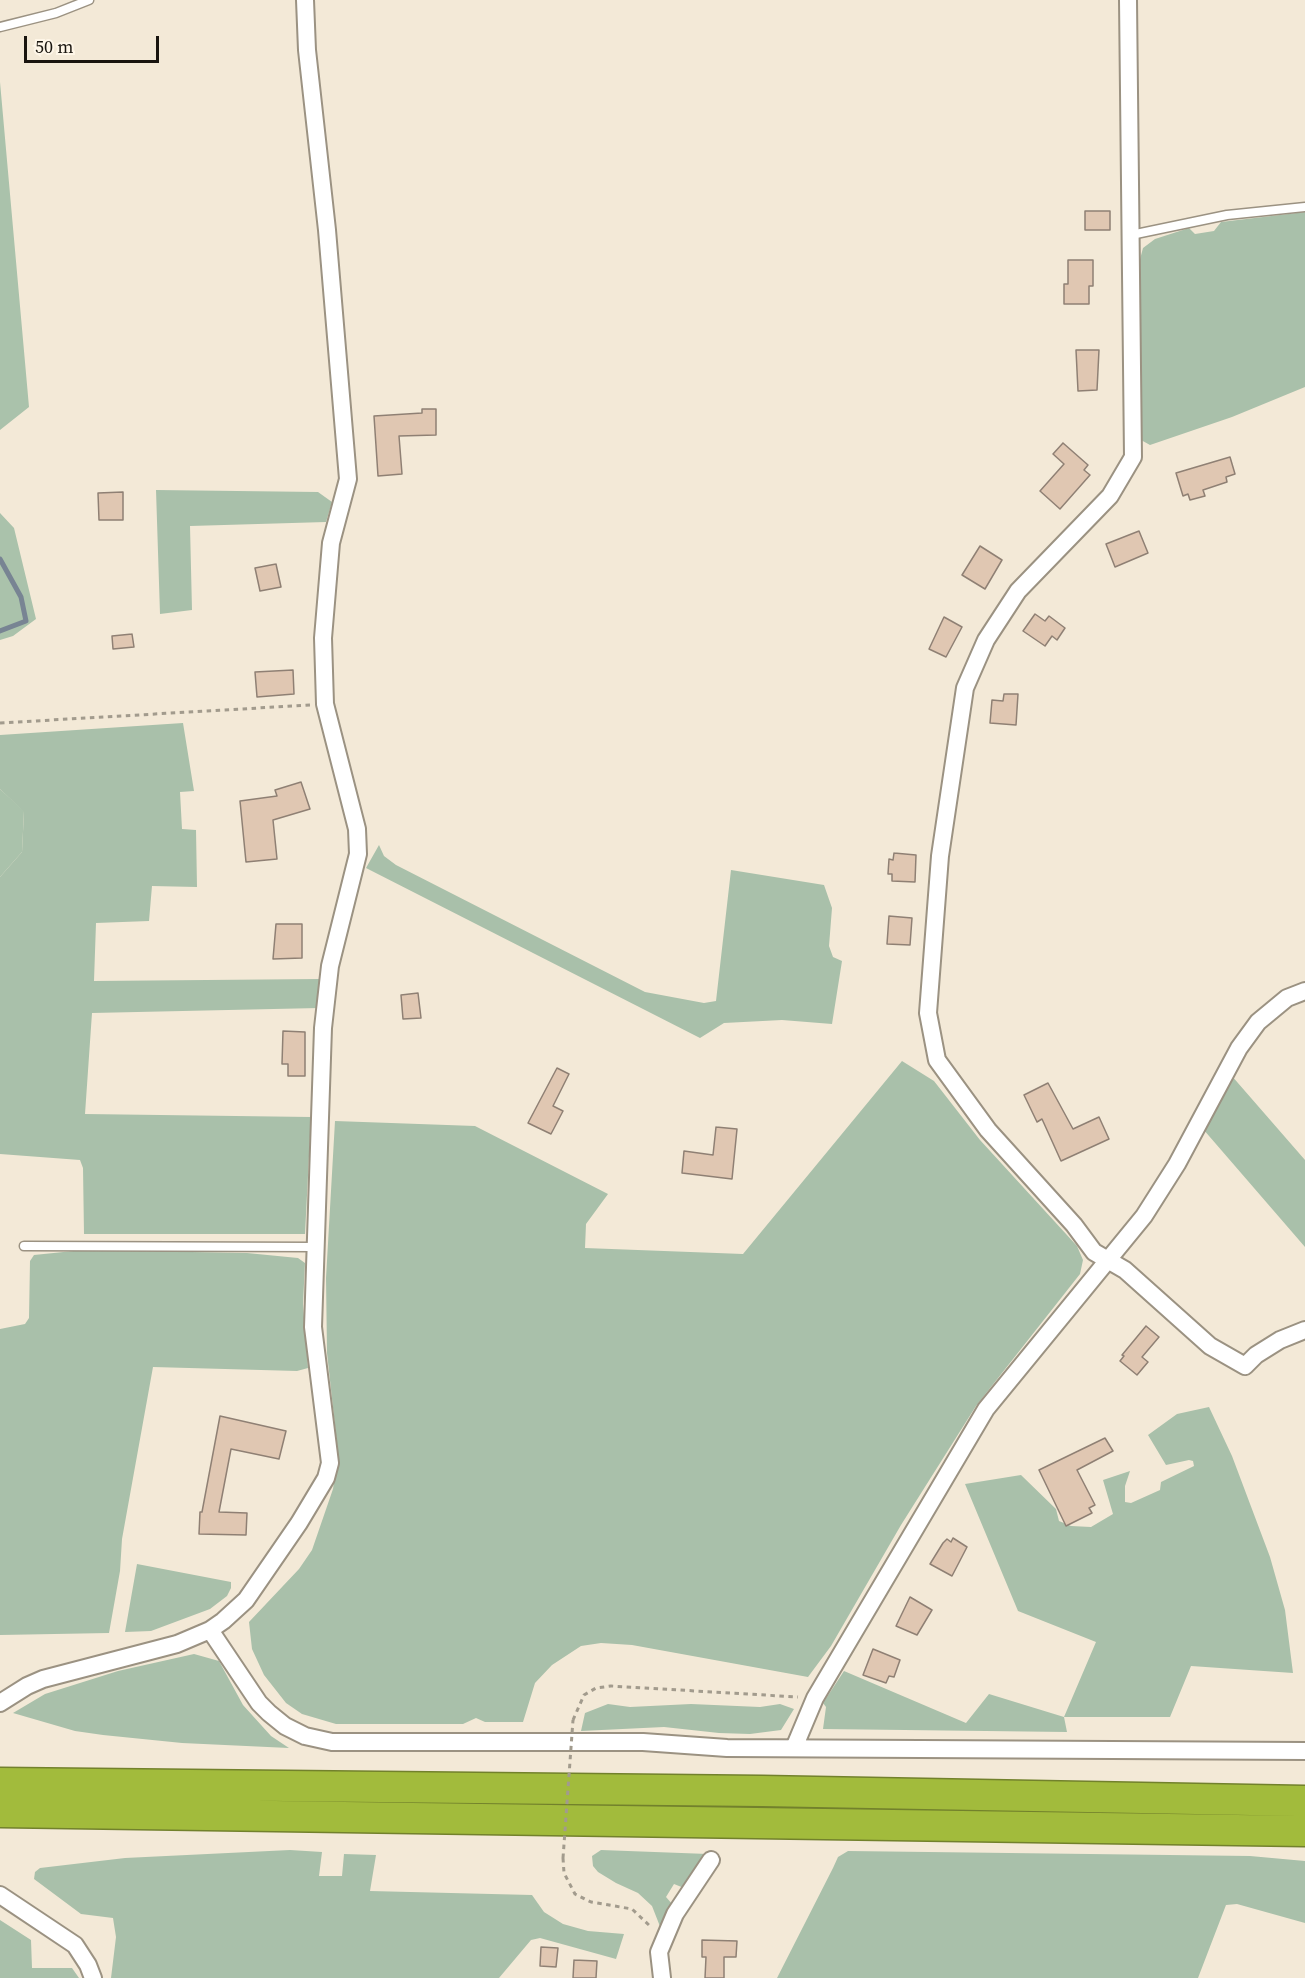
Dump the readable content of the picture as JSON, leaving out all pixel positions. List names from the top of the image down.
{
  "scale_bar": "50 m"
}
